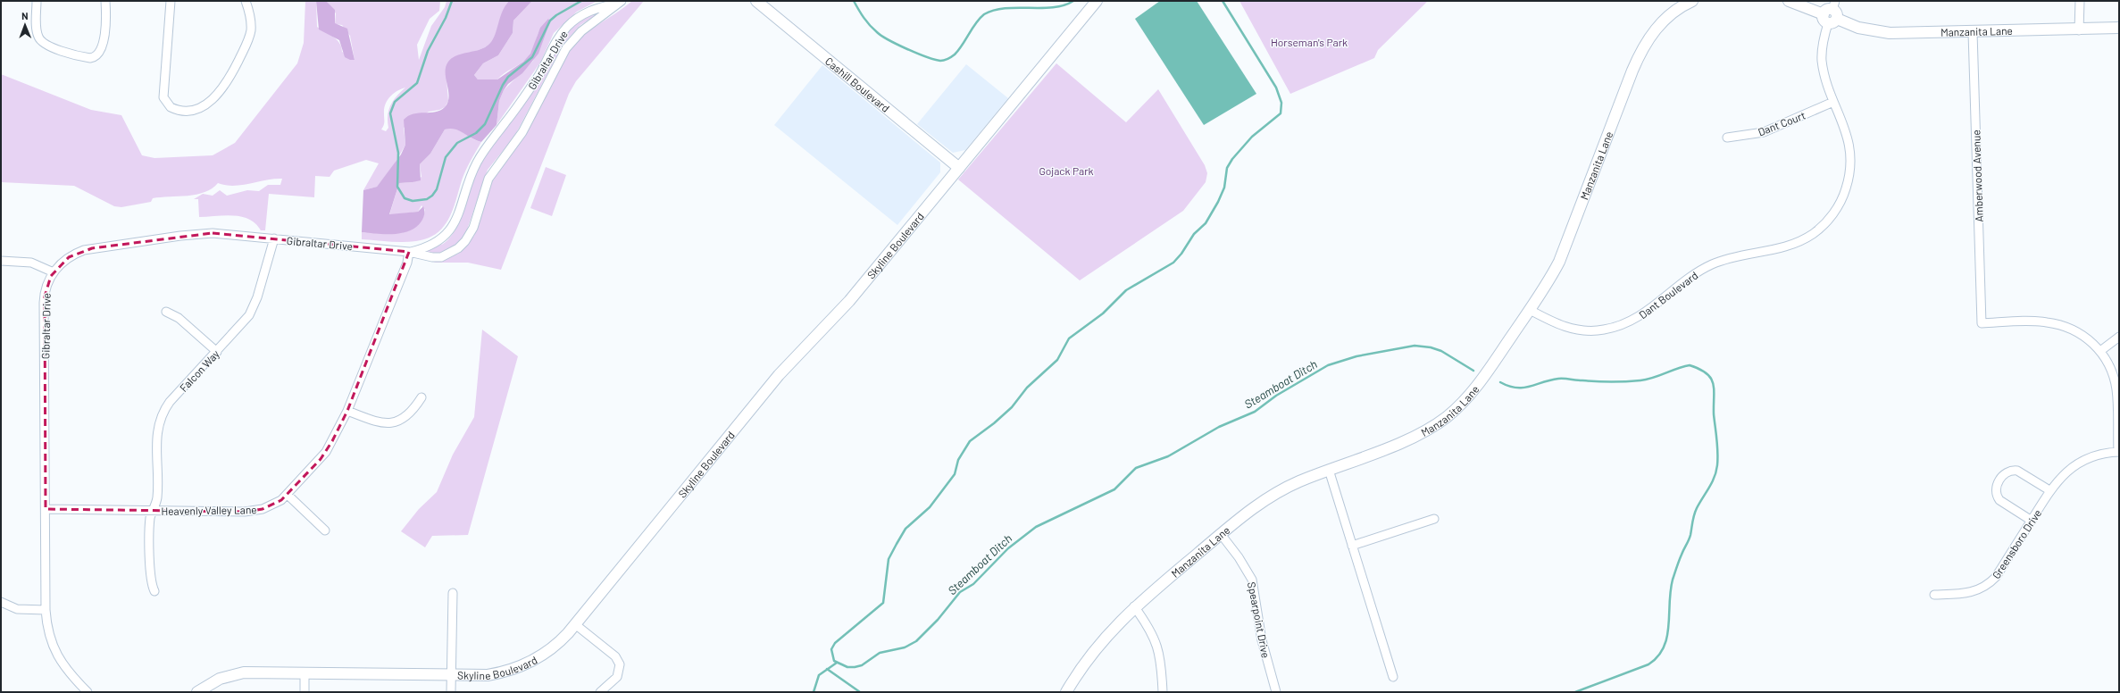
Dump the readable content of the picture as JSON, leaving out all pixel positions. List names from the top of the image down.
{
  "streets": {
    "street": [
      "Manzanita Lane",
      "Gibraltar Drive",
      "Cashill Boulevard",
      "Dant Court",
      "Amberwood Avenue",
      "Skyline Boulevard",
      "Dant Boulevard",
      "Falcon Way",
      "Heavenly Valley Lane",
      "Greensboro Drive",
      "Spearpoint Drive"
    ]
  },
  "crossings": [
    ["Manzanita Lane", "Amberwood Avenue"],
    ["Manzanita Lane", "Dant Boulevard"],
    ["Manzanita Lane", "Spearpoint Drive"],
    ["Gibraltar Drive", "Falcon Way"],
    ["Gibraltar Drive", "Heavenly Valley Lane"],
    ["Cashill Boulevard", "Skyline Boulevard"],
    ["Dant Court", "Dant Boulevard"],
    ["Falcon Way", "Heavenly Valley Lane"]
  ],
  "water": ["Steamboat Ditch"],
  "parks": ["Horseman's Park", "Gojack Park"],
  "north": "top"
}
